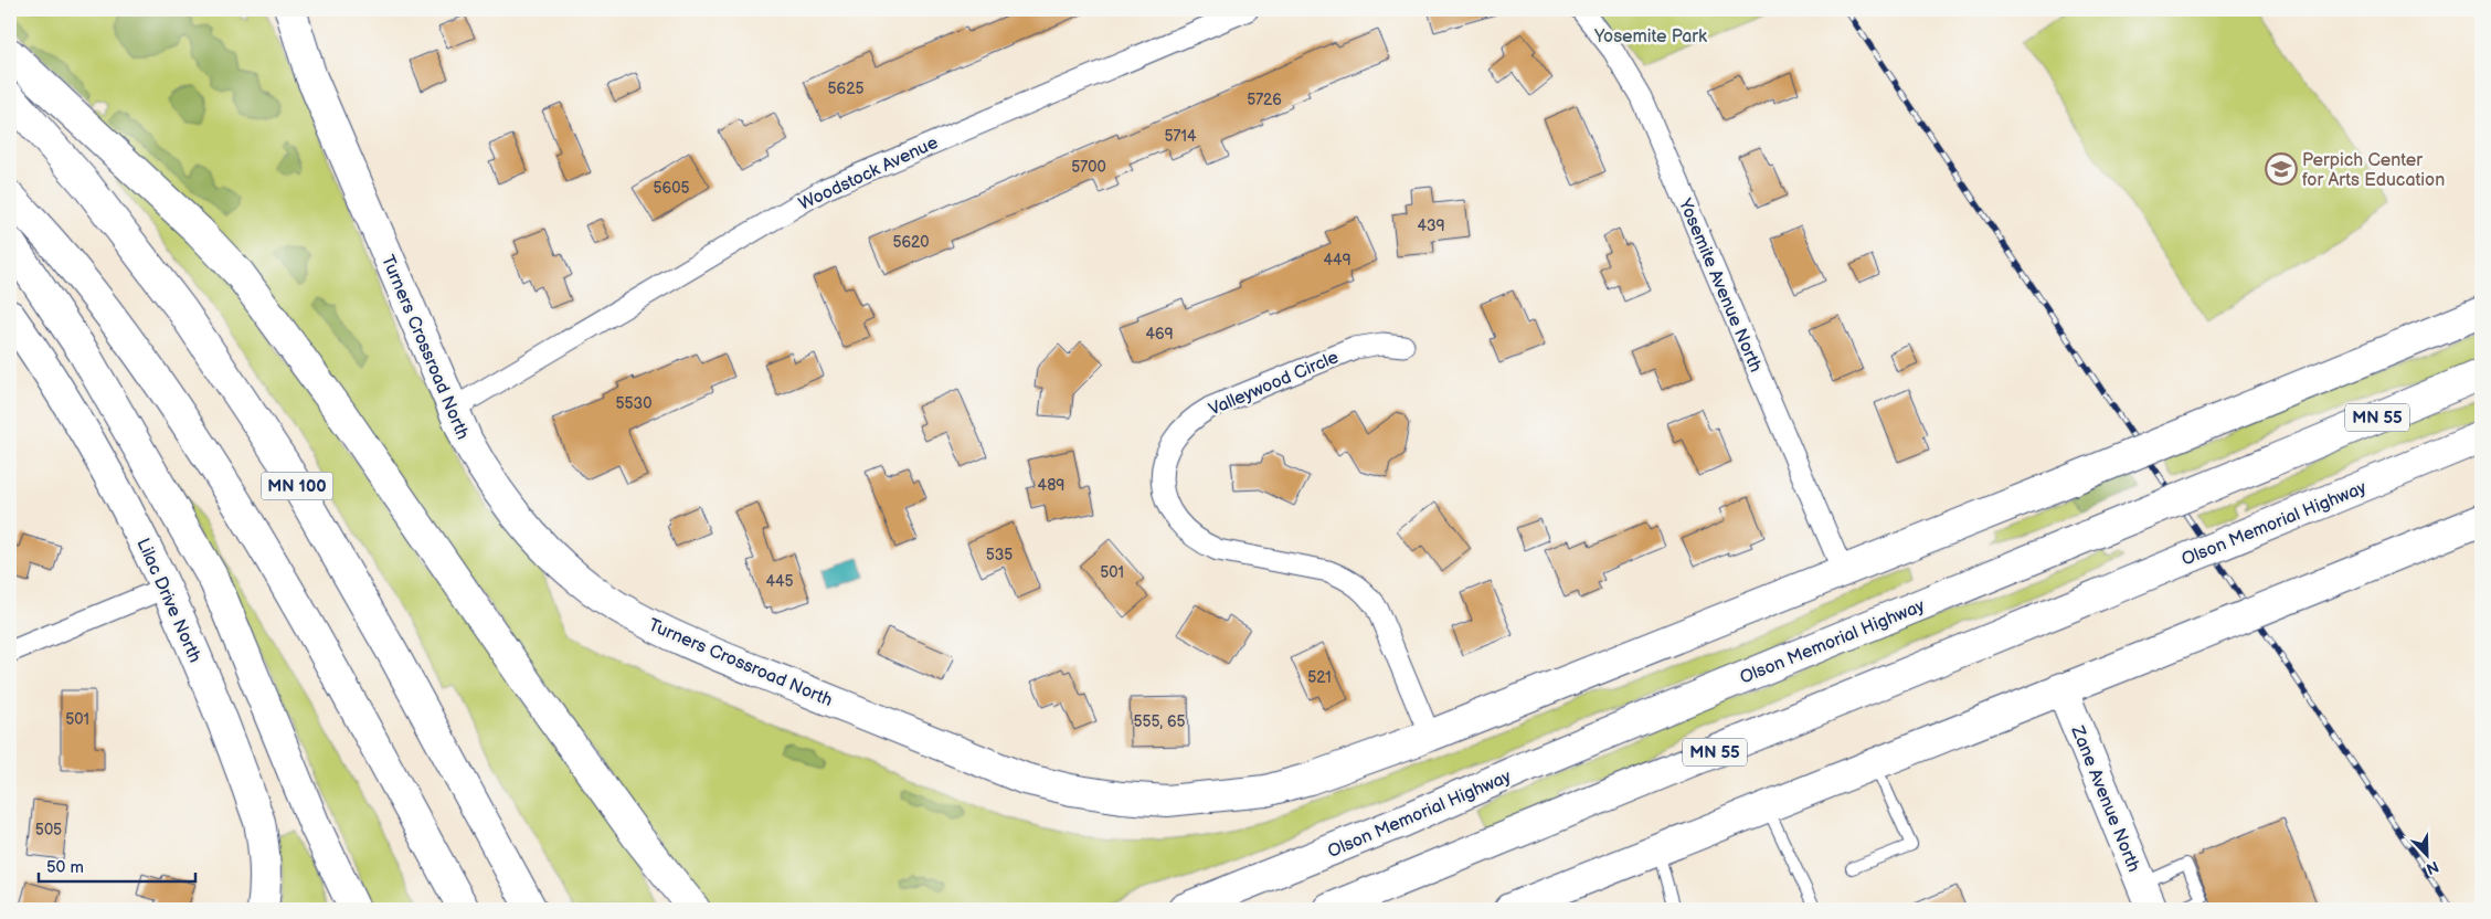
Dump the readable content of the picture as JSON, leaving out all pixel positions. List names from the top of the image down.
{
  "streets": {
    "main road": [
      "Turners Crossroad North",
      "MN 55",
      "MN 100",
      "Olson Memorial Highway",
      "Lilac Drive North",
      "Zane Avenue North"
    ],
    "street": ["Woodstock Avenue", "Yosemite Avenue North", "Valleywood Circle"]
  },
  "crossings": [
    ["Woodstock Avenue", "Turners Crossroad North"],
    ["Yosemite Avenue North", "Turners Crossroad North"],
    ["Turners Crossroad North", "Valleywood Circle"]
  ],
  "parks": ["Yosemite Park"],
  "places": {
    "school or university": ["Perpich Center for Arts Education"]
  },
  "house_numbers": [
    "5625",
    "5726",
    "5714",
    "5700",
    "5605",
    "439",
    "5620",
    "449",
    "469",
    "5530",
    "489",
    "535",
    "501",
    "445",
    "521",
    "501",
    "555, 65",
    "505"
  ],
  "scale_bar": "50 m",
  "north": "bottom right"
}
